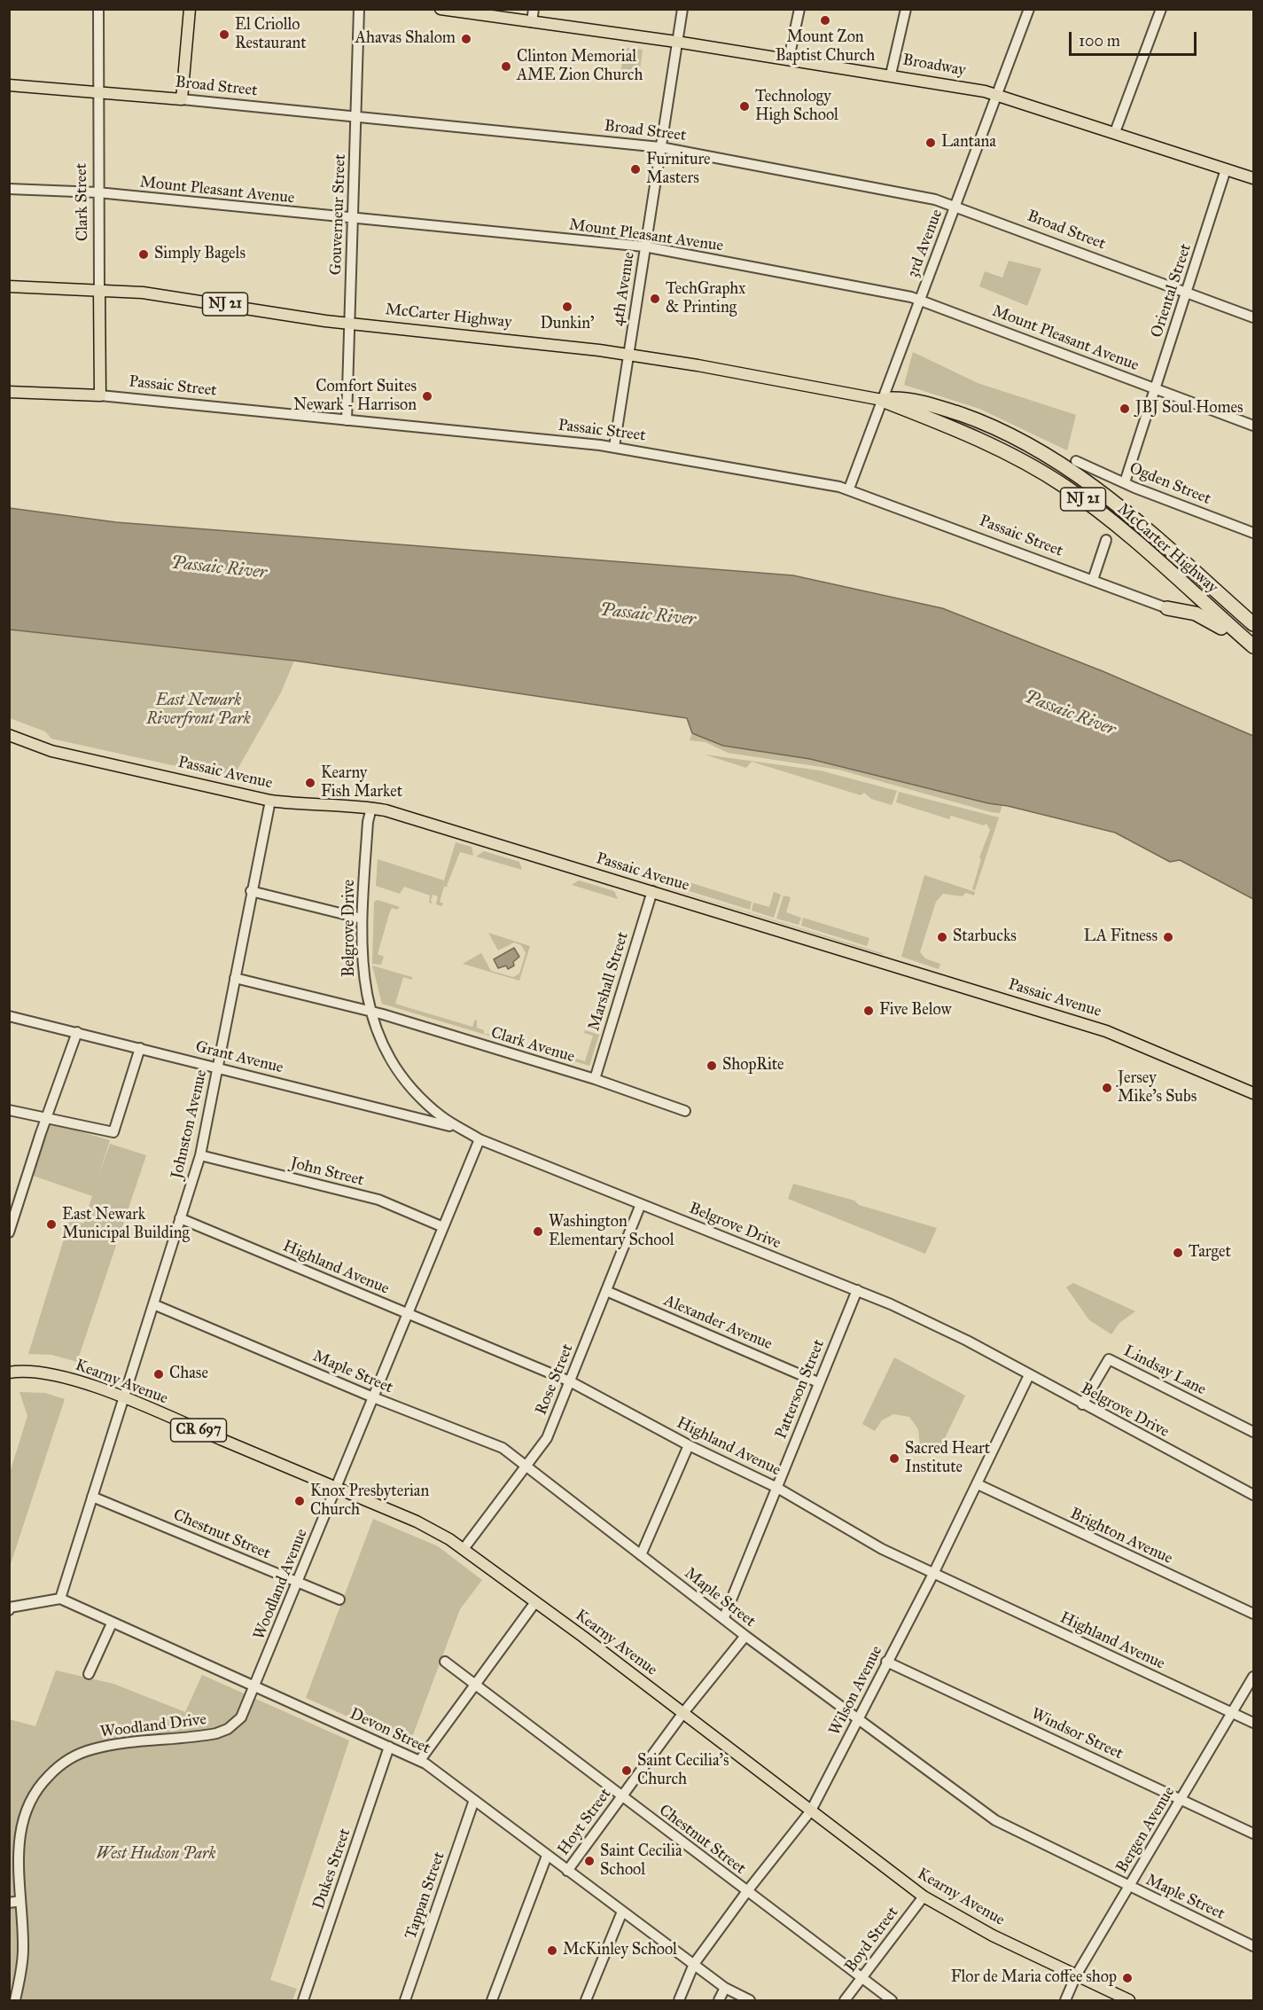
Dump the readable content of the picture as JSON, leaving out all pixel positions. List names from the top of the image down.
{
  "streets": {
    "highway": ["NJ 21", "McCarter Highway"],
    "main road": [
      "Broadway",
      "Broad Street",
      "Clark Street",
      "Passaic Street",
      "Passaic Avenue",
      "Kearny Avenue",
      "CR 697"
    ],
    "street": [
      "Mount Pleasant Avenue",
      "Gouverneur Street",
      "3rd Avenue",
      "4th Avenue",
      "Oriental Street",
      "Ogden Street",
      "Belgrove Drive",
      "Marshall Street",
      "Clark Avenue",
      "Grant Avenue",
      "Johnston Avenue",
      "John Street",
      "Highland Avenue",
      "Alexander Avenue",
      "Lindsay Lane",
      "Maple Street",
      "Rose Street",
      "Patterson Street",
      "Chestnut Street",
      "Brighton Avenue",
      "Woodland Avenue",
      "Wilson Avenue",
      "Woodland Drive",
      "Devon Street",
      "Windsor Street",
      "Hoyt Street",
      "Bergen Avenue",
      "Dukes Street",
      "Tappan Street",
      "Boyd Street"
    ]
  },
  "crossings": [
    ["Broadway", "3rd Avenue"],
    ["Broadway", "4th Avenue"],
    ["Broadway", "Oriental Street"],
    ["Broad Street", "Clark Street"],
    ["Broad Street", "Gouverneur Street"],
    ["Broad Street", "3rd Avenue"],
    ["Broad Street", "4th Avenue"],
    ["Broad Street", "Oriental Street"],
    ["Mount Pleasant Avenue", "Clark Street"],
    ["Mount Pleasant Avenue", "Gouverneur Street"],
    ["Mount Pleasant Avenue", "3rd Avenue"],
    ["Mount Pleasant Avenue", "4th Avenue"],
    ["Mount Pleasant Avenue", "Oriental Street"],
    ["Clark Street", "McCarter Highway"],
    ["Clark Street", "Passaic Street"],
    ["Gouverneur Street", "McCarter Highway"],
    ["Gouverneur Street", "Passaic Street"],
    ["3rd Avenue", "McCarter Highway"],
    ["3rd Avenue", "Passaic Street"],
    ["4th Avenue", "McCarter Highway"],
    ["4th Avenue", "Passaic Street"],
    ["Oriental Street", "Ogden Street"],
    ["Passaic Avenue", "Belgrove Drive"],
    ["Passaic Avenue", "Marshall Street"],
    ["Passaic Avenue", "Johnston Avenue"],
    ["Belgrove Drive", "Clark Avenue"],
    ["Belgrove Drive", "Grant Avenue"],
    ["Belgrove Drive", "Lindsay Lane"],
    ["Belgrove Drive", "Rose Street"],
    ["Belgrove Drive", "Patterson Street"],
    ["Belgrove Drive", "Woodland Avenue"],
    ["Belgrove Drive", "Wilson Avenue"],
    ["Marshall Street", "Clark Avenue"],
    ["Clark Avenue", "Johnston Avenue"],
    ["Grant Avenue", "Johnston Avenue"],
    ["Johnston Avenue", "John Street"],
    ["Johnston Avenue", "Highland Avenue"],
    ["Johnston Avenue", "Maple Street"],
    ["Johnston Avenue", "Kearny Avenue"],
    ["Johnston Avenue", "Chestnut Street"],
    ["Johnston Avenue", "Devon Street"],
    ["John Street", "Woodland Avenue"],
    ["Highland Avenue", "Rose Street"],
    ["Highland Avenue", "Patterson Street"],
    ["Highland Avenue", "Woodland Avenue"],
    ["Highland Avenue", "Wilson Avenue"],
    ["Highland Avenue", "Bergen Avenue"],
    ["Alexander Avenue", "Rose Street"],
    ["Alexander Avenue", "Patterson Street"],
    ["Maple Street", "Rose Street"],
    ["Maple Street", "Patterson Street"],
    ["Maple Street", "Woodland Avenue"],
    ["Maple Street", "Wilson Avenue"],
    ["Maple Street", "Bergen Avenue"],
    ["Rose Street", "Kearny Avenue"],
    ["Kearny Avenue", "Woodland Avenue"],
    ["Kearny Avenue", "Wilson Avenue"],
    ["Kearny Avenue", "Hoyt Street"],
    ["Kearny Avenue", "Bergen Avenue"],
    ["Kearny Avenue", "Boyd Street"],
    ["Chestnut Street", "Woodland Avenue"],
    ["Chestnut Street", "Wilson Avenue"],
    ["Chestnut Street", "Hoyt Street"],
    ["Chestnut Street", "Boyd Street"],
    ["Brighton Avenue", "Wilson Avenue"],
    ["Woodland Avenue", "Woodland Drive"],
    ["Woodland Avenue", "Devon Street"],
    ["Wilson Avenue", "Devon Street"],
    ["Wilson Avenue", "Windsor Street"],
    ["Woodland Drive", "Devon Street"],
    ["Devon Street", "Hoyt Street"],
    ["Devon Street", "Dukes Street"],
    ["Devon Street", "Tappan Street"],
    ["Windsor Street", "Bergen Avenue"]
  ],
  "water": ["Passaic River"],
  "parks": ["East Newark Riverfront Park", "West Hudson Park"],
  "places": [
    "Mount Zon Baptist Church",
    "El Criollo Restaurant",
    "Ahavas Shalom",
    "Clinton Memorial AME Zion Church",
    "Technology High School",
    "Lantana",
    "Furniture Masters",
    "Simply Bagels",
    "TechGraphx & Printing",
    "Dunkin'",
    "Comfort Suites Newark - Harrison",
    "JBJ Soul Homes",
    "Kearny Fish Market",
    "Starbucks",
    "LA Fitness",
    "Five Below",
    "ShopRite",
    "Jersey Mike's Subs",
    "East Newark Municipal Building",
    "Washington Elementary School",
    "Target",
    "Chase",
    "Sacred Heart Institute",
    "Knox Presbyterian Church",
    "Saint Cecilia's Church",
    "Saint Cecilia School",
    "McKinley School",
    "Flor de Maria coffee shop"
  ],
  "scale_bar": "100 m"
}
